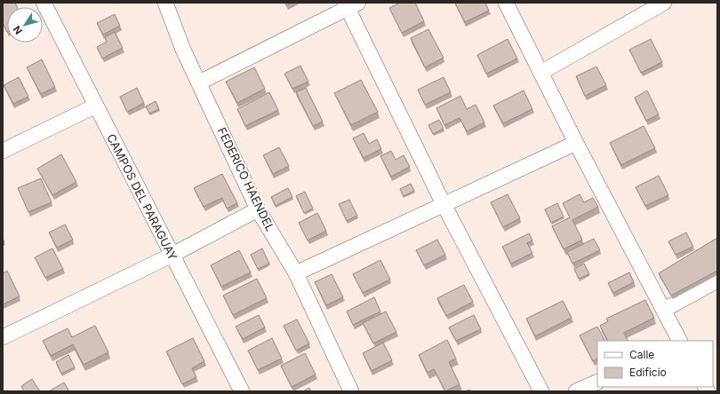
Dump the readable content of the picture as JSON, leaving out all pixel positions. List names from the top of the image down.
{
  "streets": {
    "street": ["FEDERICO HAENDEL", "CAMPOS DEL PARAGUAY"]
  },
  "legend": ["Calle", "Edificio"],
  "north": "bottom left"
}
